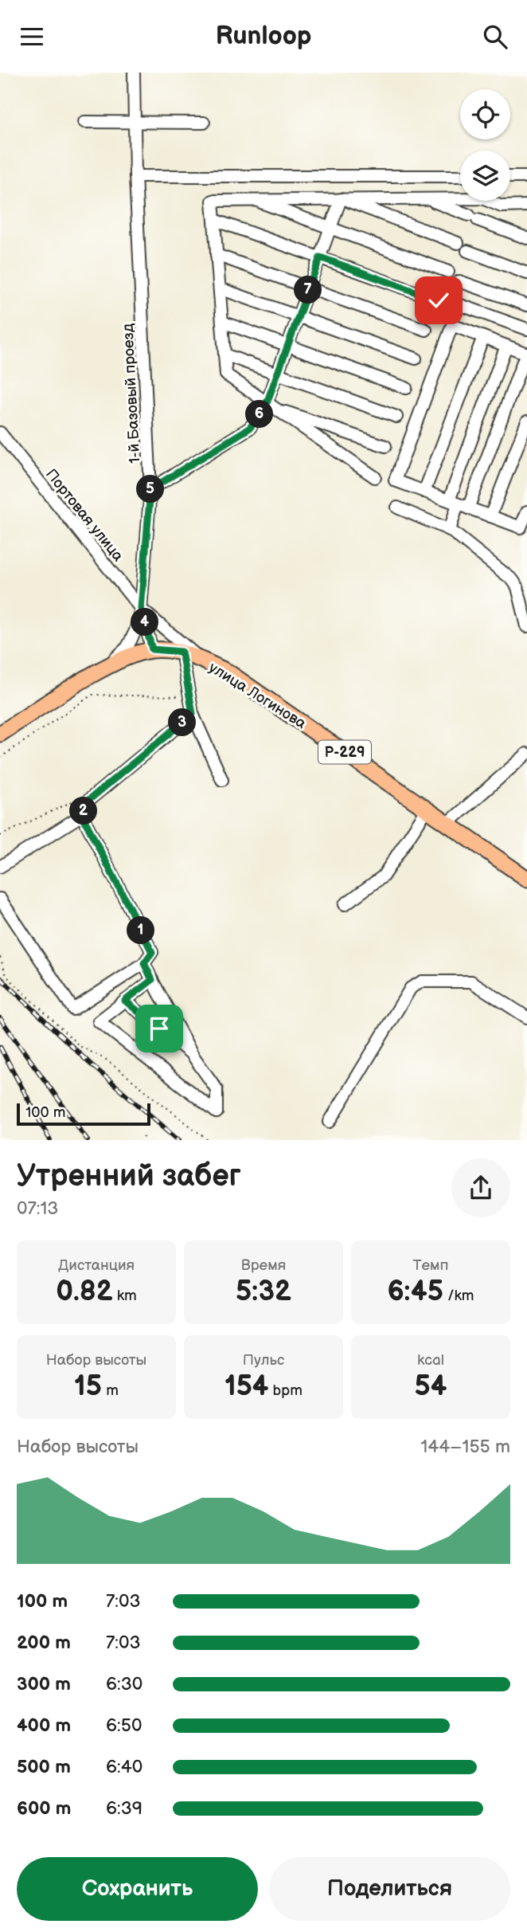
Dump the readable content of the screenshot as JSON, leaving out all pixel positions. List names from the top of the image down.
{
  "streets": {
    "main road": ["улица Логинова", "Р-229"],
    "street": ["1-й Базовый проезд", "Портовая улица"]
  },
  "crossings": [
    ["1-й Базовый проезд", "Портовая улица"],
    ["Портовая улица", "улица Логинова"]
  ],
  "scale_bar": "100 m",
  "page": {
    "header": "Runloop",
    "pins": [
      "7",
      "6",
      "5",
      "4",
      "3",
      "2",
      "1"
    ],
    "scale": "100 m",
    "heading": ["Утренний забег", "07:13"],
    "stats": [
      ["Дистанция", "0.82 km"],
      ["Время", "5:32"],
      ["Темп", "6:45 /km"],
      ["Набор высоты", "15 m"],
      ["Пульс", "154 bpm"],
      ["kcal", "54"]
    ],
    "chart": ["Набор высоты", "144–155 m"],
    "list": [
      {
        "name": "100 m",
        "note": "7:03"
      },
      {
        "name": "200 m",
        "note": "7:03"
      },
      {
        "name": "300 m",
        "note": "6:30"
      },
      {
        "name": "400 m",
        "note": "6:50"
      },
      {
        "name": "500 m",
        "note": "6:40"
      },
      {
        "name": "600 m",
        "note": "6:39"
      }
    ],
    "buttons": ["Сохранить", "Поделиться"]
  }
}
